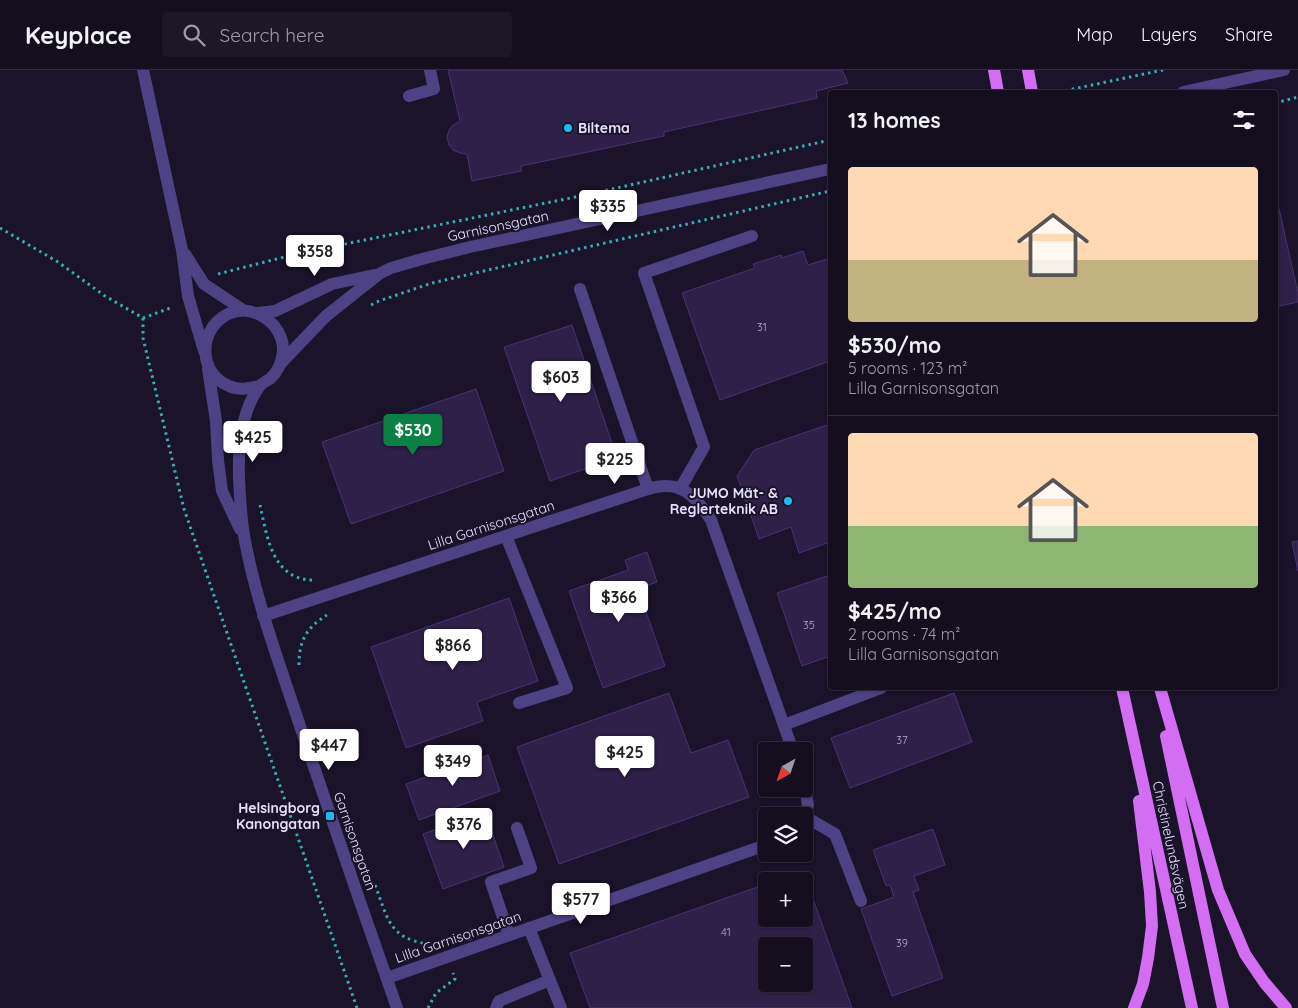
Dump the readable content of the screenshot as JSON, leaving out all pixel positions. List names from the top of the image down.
{
  "streets": {
    "main road": ["Christinelundsvägen"],
    "street": ["Garnisonsgatan", "Lilla Garnisonsgatan"]
  },
  "crossings": [
    ["Garnisonsgatan", "Lilla Garnisonsgatan"]
  ],
  "places": {
    "other": ["Biltema", "JUMO Mät- & Reglerteknik AB"],
    "transit": ["Helsingborg Kanongatan"]
  },
  "house_numbers": [
    "31",
    "35",
    "37",
    "41",
    "39"
  ],
  "north": "bottom left",
  "page": {
    "header": "Keyplace",
    "search": "Search here",
    "nav": ["Map", "Layers", "Share"],
    "heading": "13 homes",
    "list": [
      {
        "name": "$530/mo",
        "note": "5 rooms · 123 m² · Lilla Garnisonsgatan"
      },
      {
        "name": "$425/mo",
        "note": "2 rooms · 74 m² · Lilla Garnisonsgatan"
      }
    ],
    "price": [
      "$335",
      "$358",
      "$603",
      "$530",
      "$425",
      "$225",
      "$366",
      "$866",
      "$447",
      "$425",
      "$349",
      "$376",
      "$577"
    ],
    "map_buttons": ["+", "−"]
  }
}
